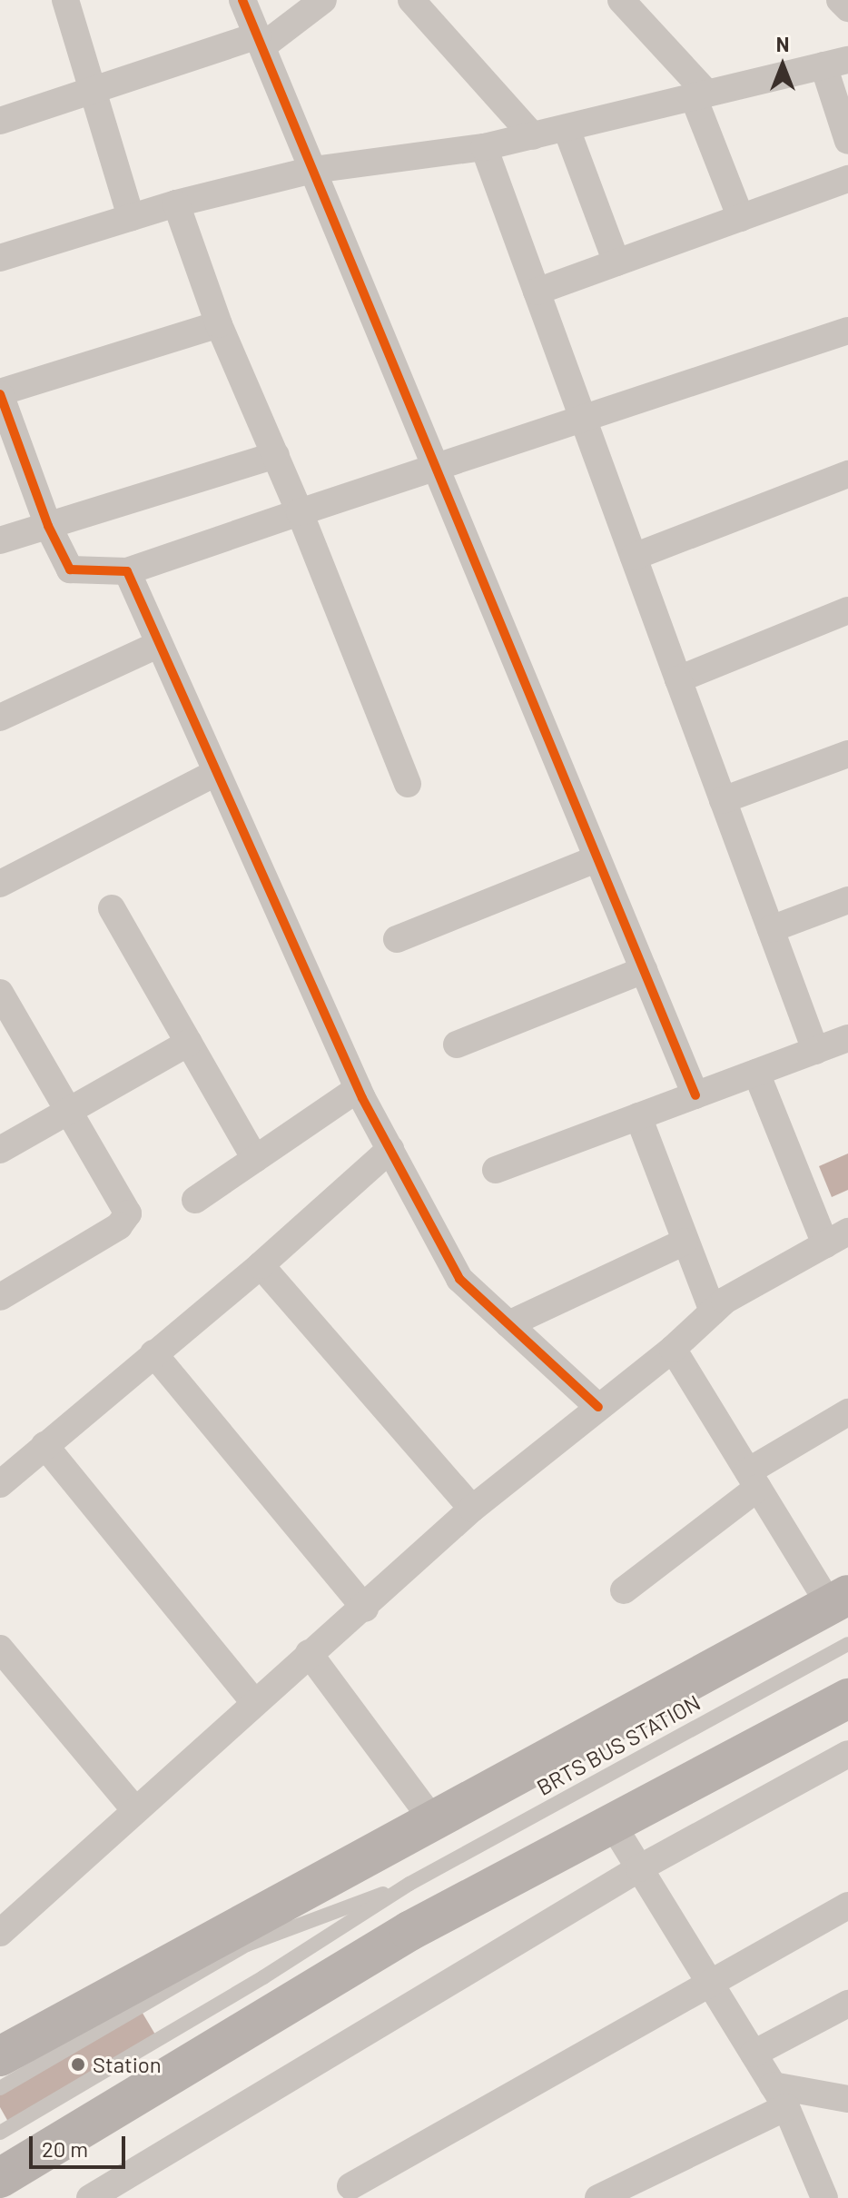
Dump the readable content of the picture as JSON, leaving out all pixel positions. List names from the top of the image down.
{
  "streets": {
    "lane": ["BRTS BUS STATION"]
  },
  "places": ["Station"],
  "scale_bar": "20 m",
  "north": "top"
}
